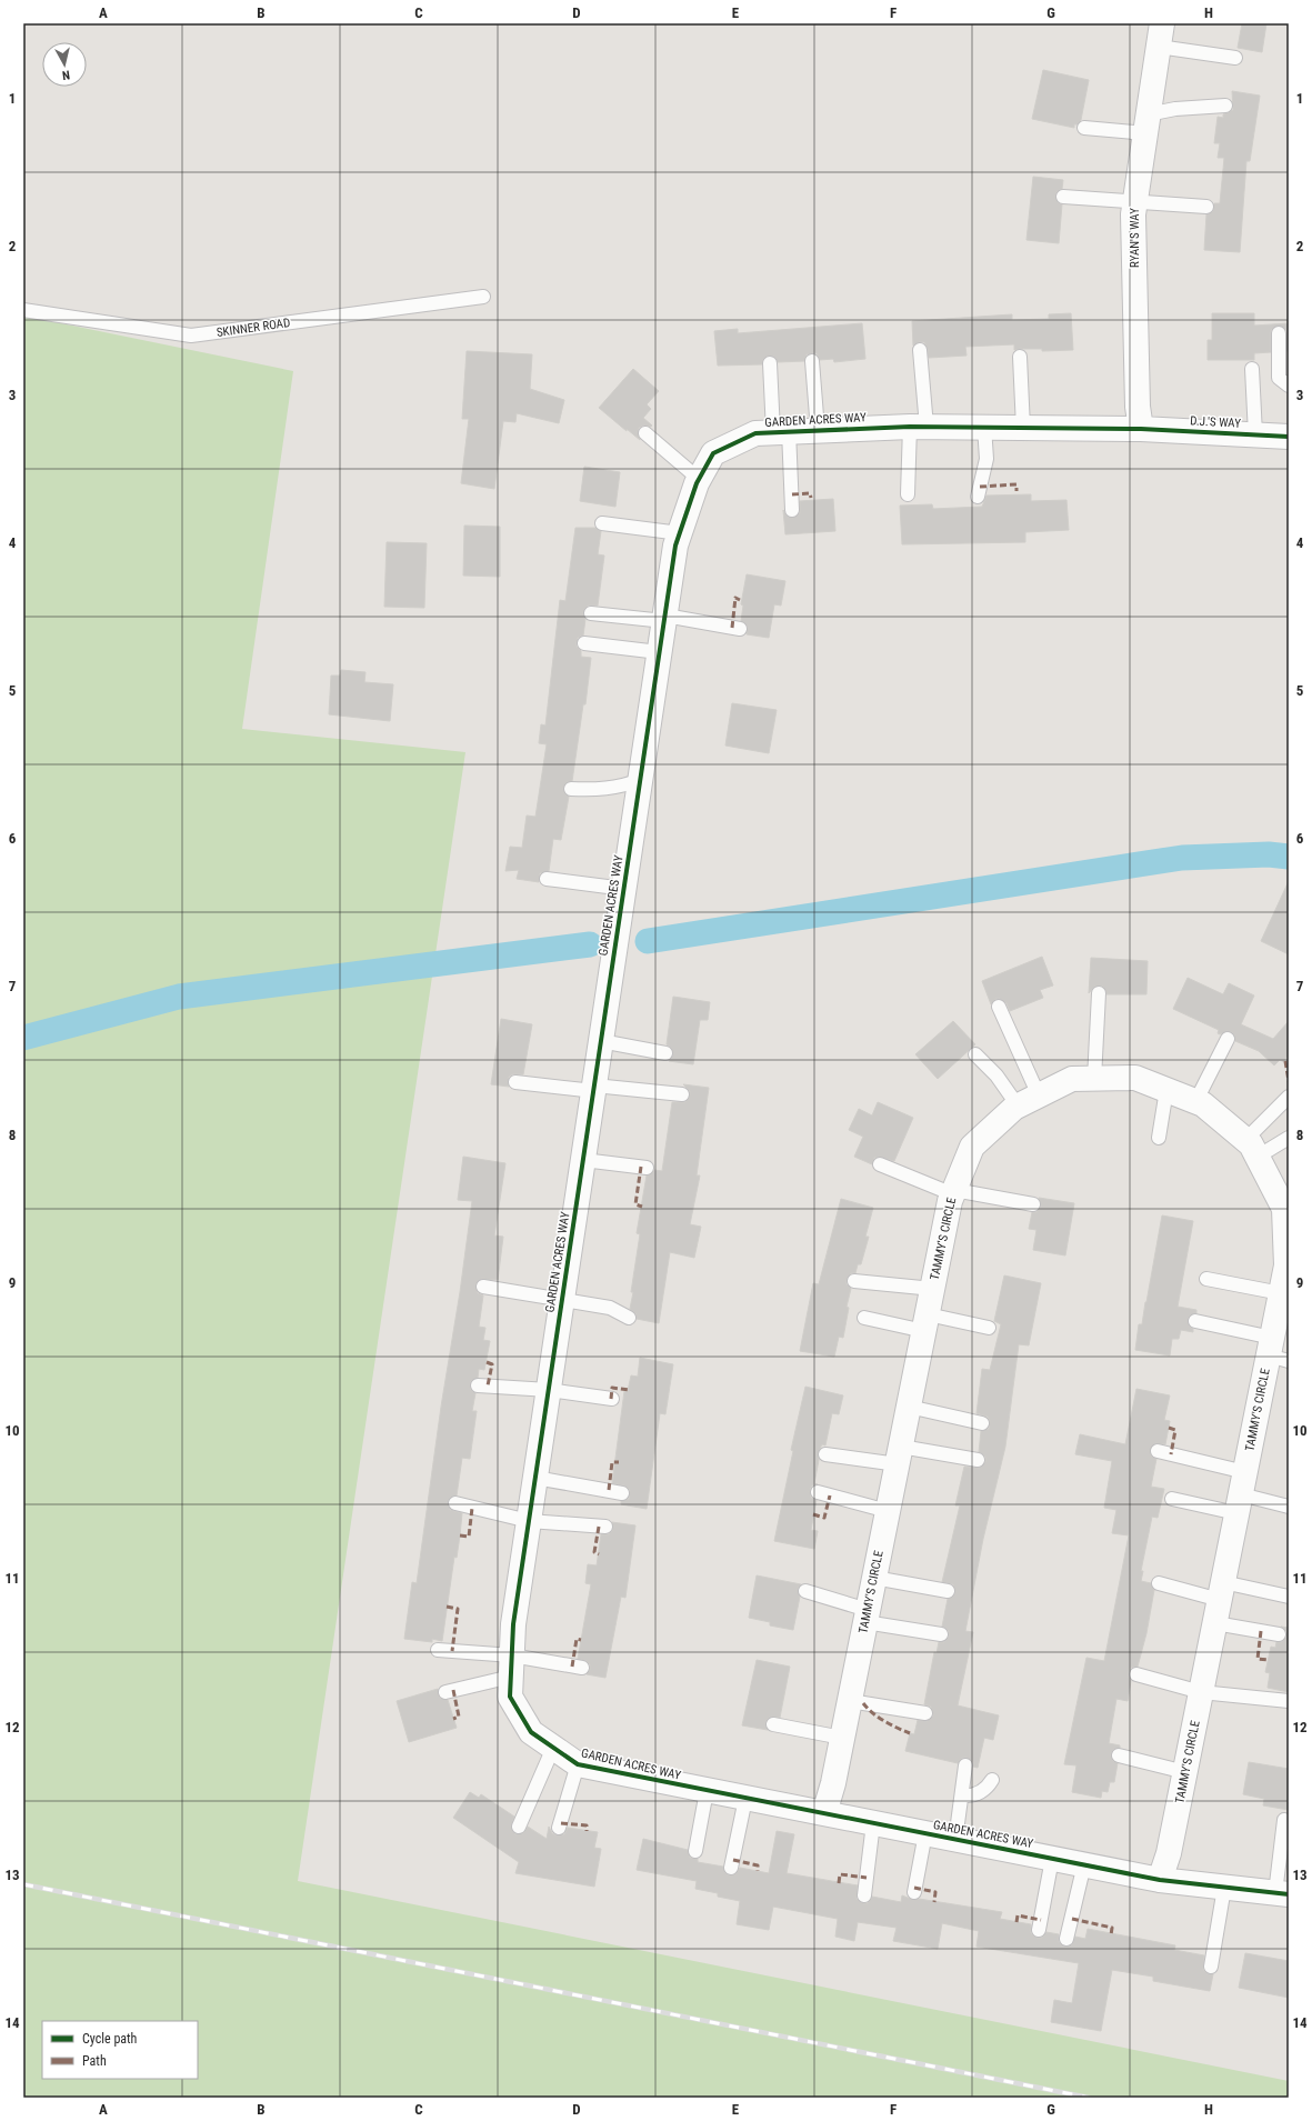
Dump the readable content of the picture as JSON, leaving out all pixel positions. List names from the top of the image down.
{
  "streets": {
    "street": [
      "RYAN'S WAY",
      "GARDEN ACRES WAY",
      "D.J.'S WAY",
      "TAMMY'S CIRCLE"
    ],
    "lane": ["SKINNER ROAD"]
  },
  "crossings": [
    ["RYAN'S WAY", "GARDEN ACRES WAY"],
    ["RYAN'S WAY", "D.J.'S WAY"],
    ["GARDEN ACRES WAY", "D.J.'S WAY"],
    ["GARDEN ACRES WAY", "TAMMY'S CIRCLE"]
  ],
  "legend": ["Cycle path", "Path"],
  "north": "bottom",
  "grid": {
    "columns": [
      "A",
      "B",
      "C",
      "D",
      "E",
      "F",
      "G",
      "H"
    ],
    "rows": [
      "1",
      "2",
      "3",
      "4",
      "5",
      "6",
      "7",
      "8",
      "9",
      "10",
      "11",
      "12",
      "13",
      "14"
    ]
  }
}
